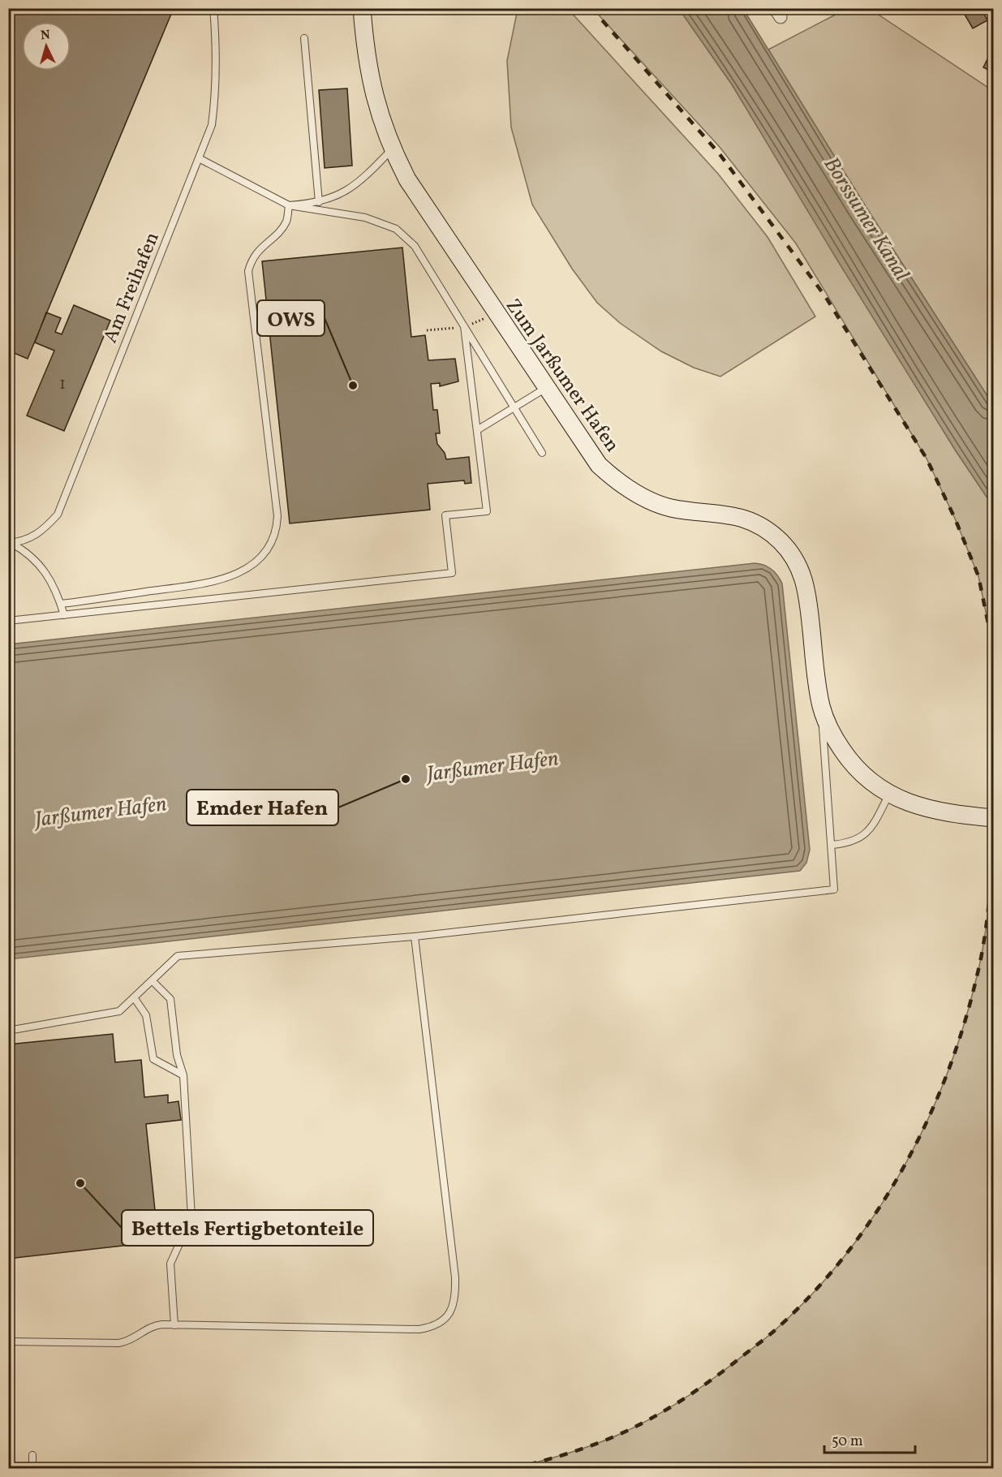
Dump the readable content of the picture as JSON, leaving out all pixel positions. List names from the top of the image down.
{
  "streets": {
    "street": ["Zum Jarßumer Hafen"],
    "lane": ["Am Freihafen"]
  },
  "water": ["Borssumer Kanal", "Jarßumer Hafen"],
  "places": ["OWS", "Emder Hafen", "Bettels Fertigbetonteile"],
  "house_numbers": ["1"],
  "scale_bar": "50 m",
  "north": "top"
}
